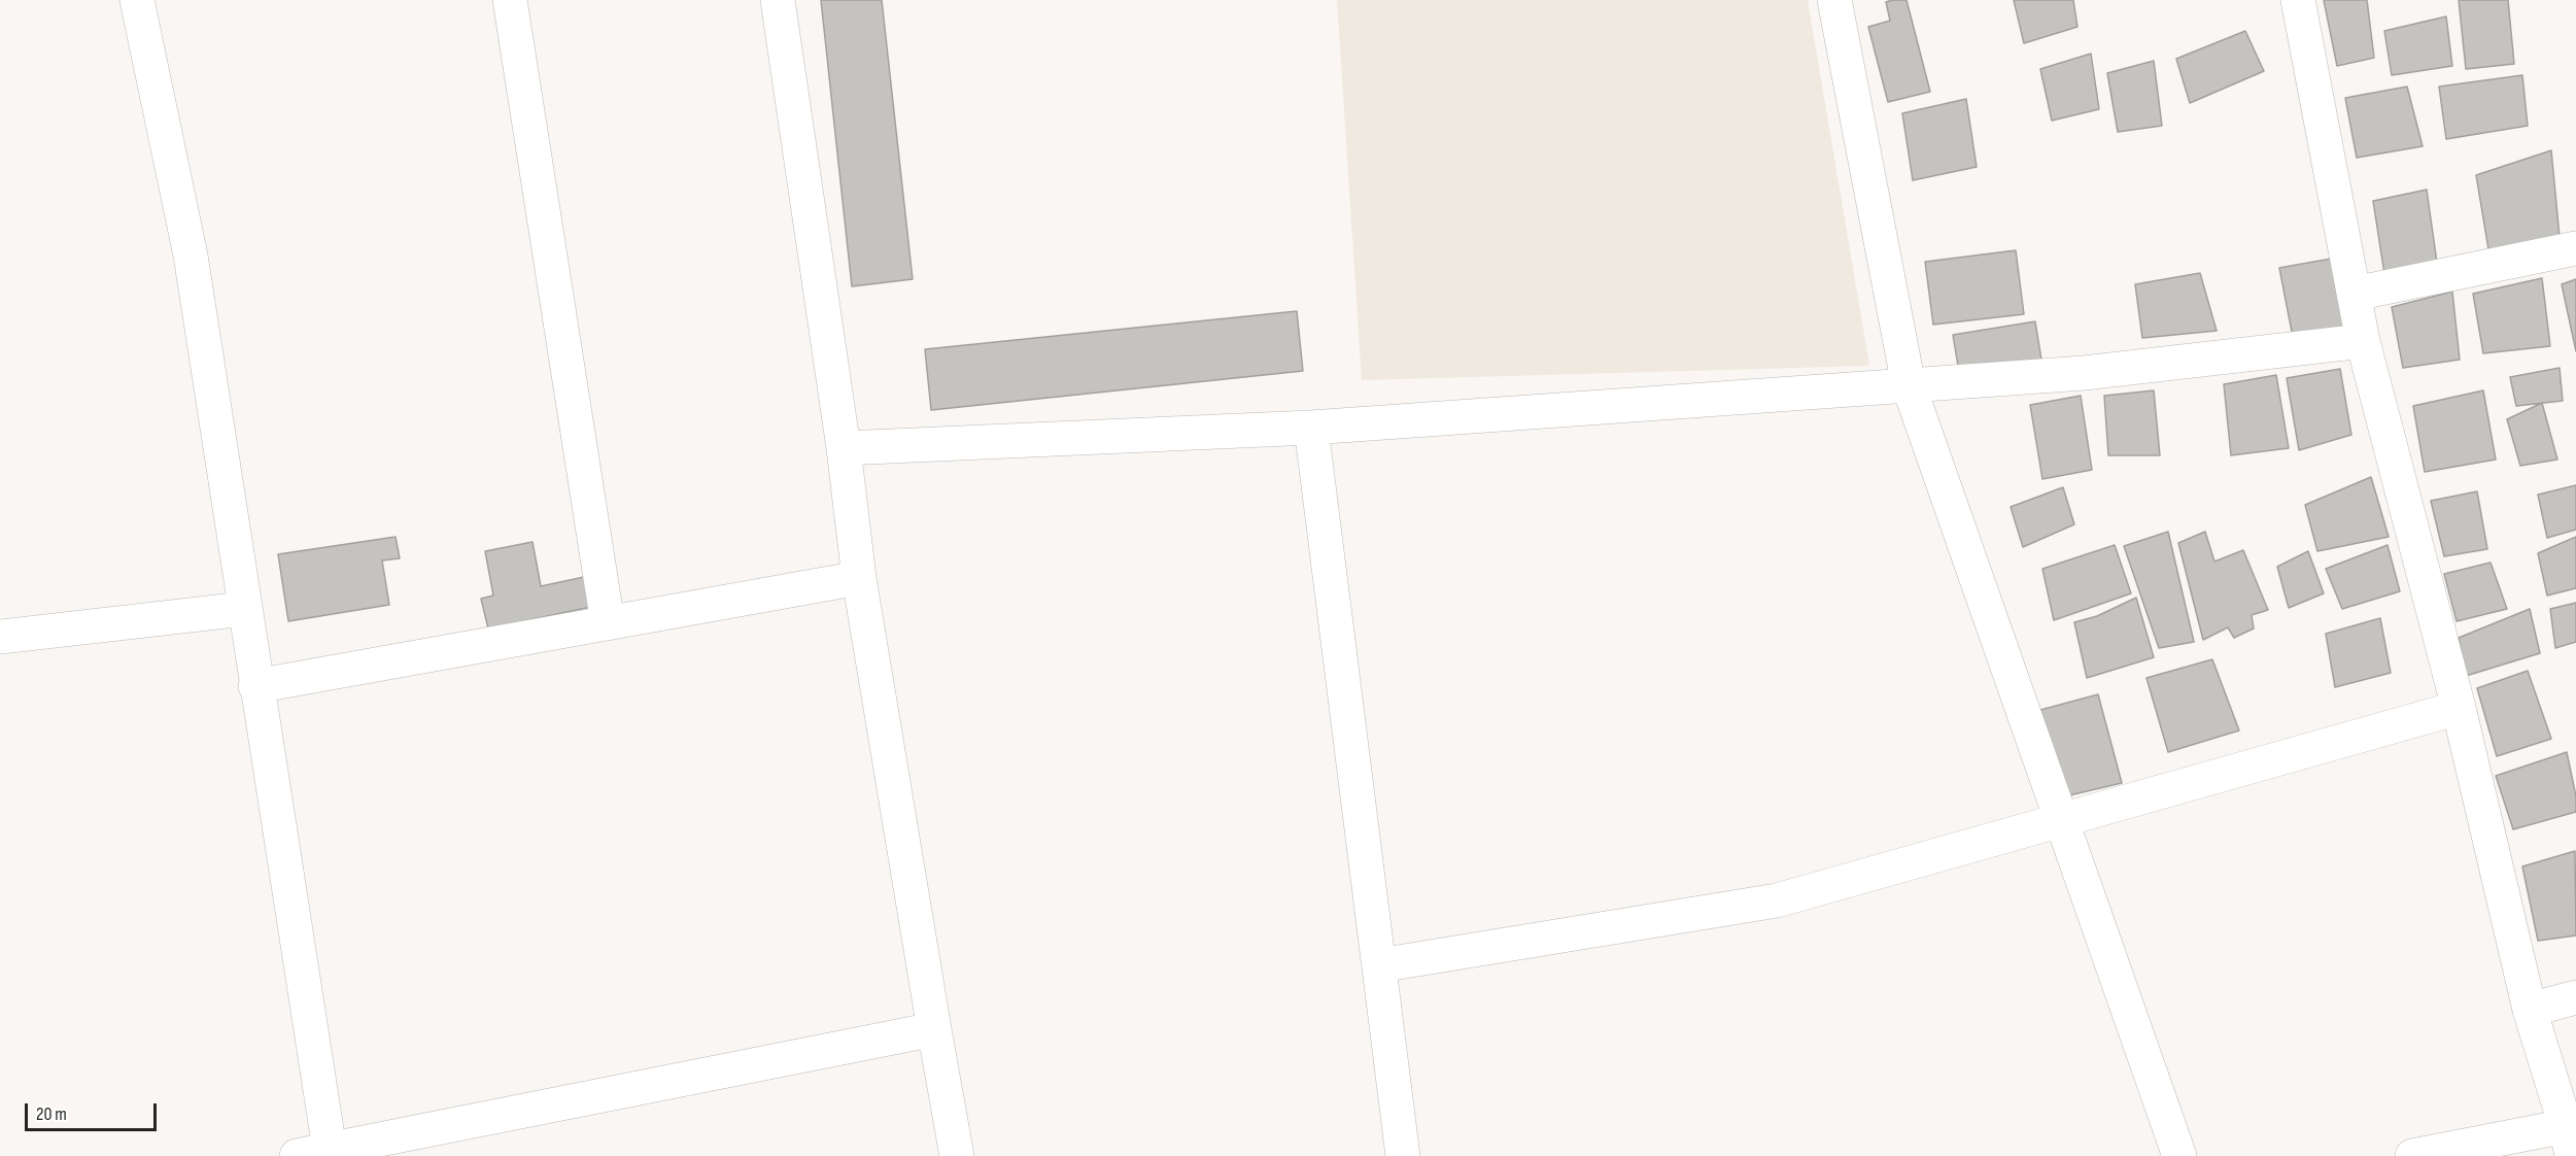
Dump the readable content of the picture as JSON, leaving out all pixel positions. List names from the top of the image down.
{
  "scale_bar": "20 m"
}
